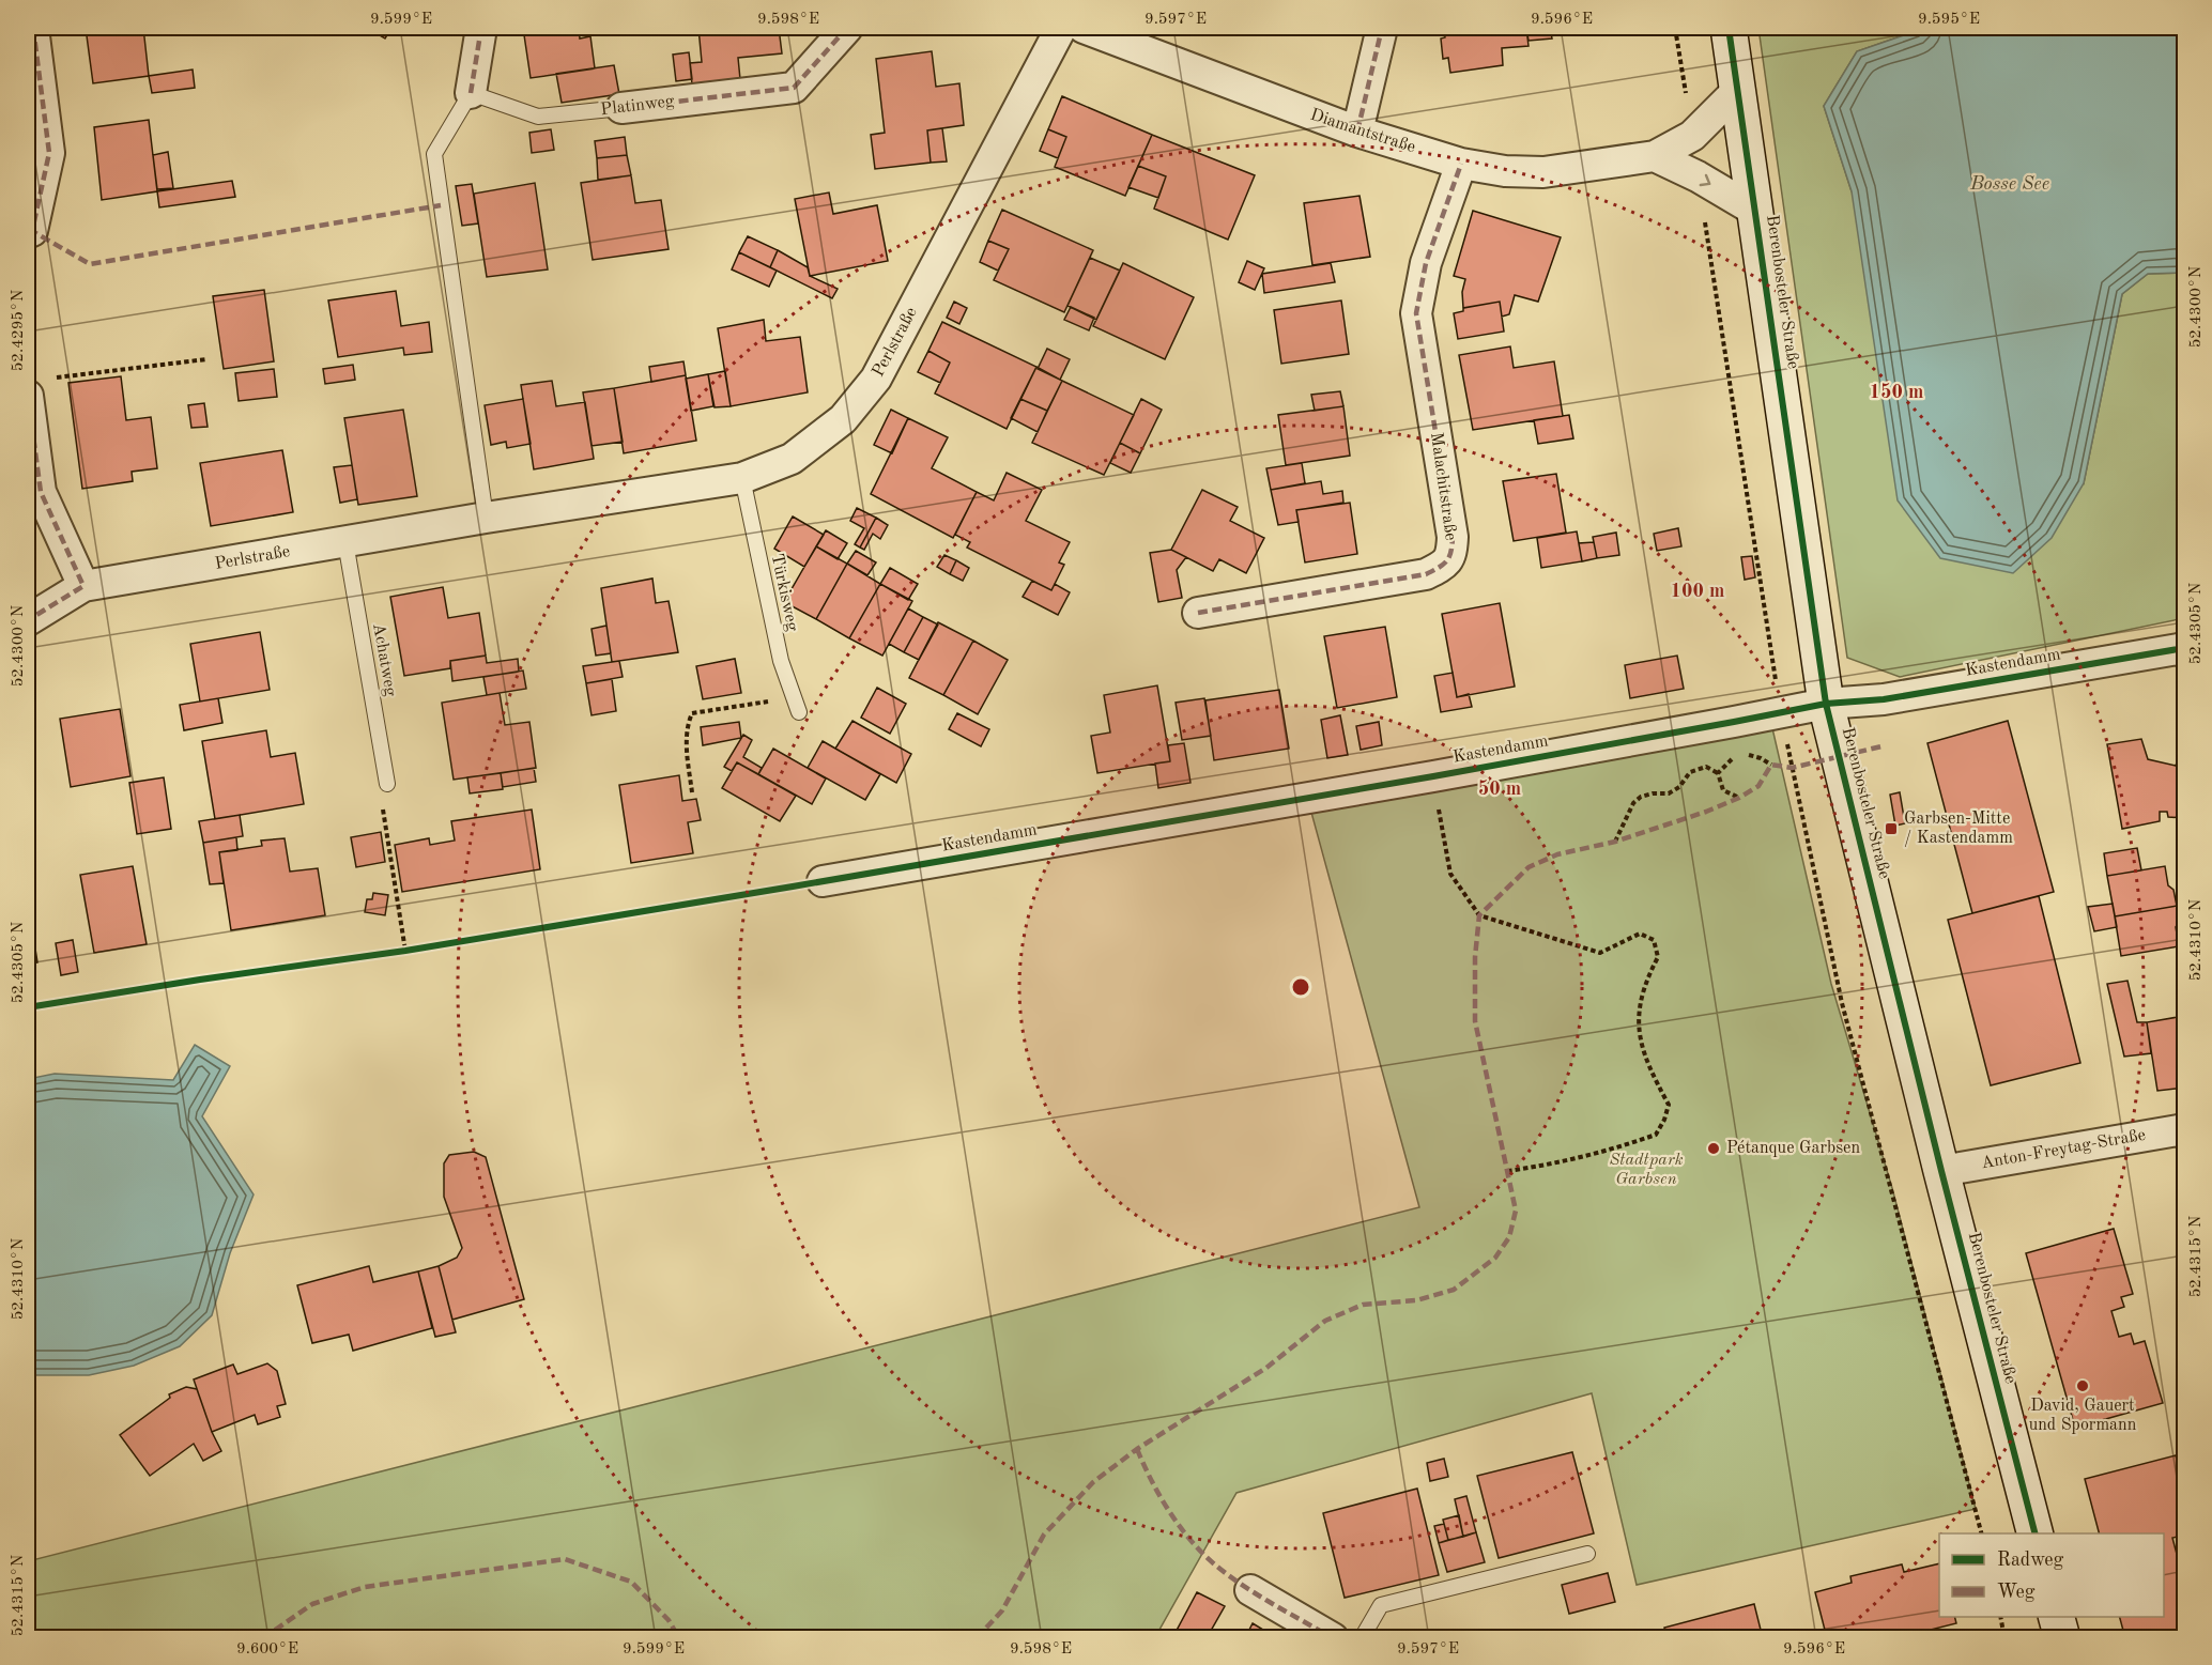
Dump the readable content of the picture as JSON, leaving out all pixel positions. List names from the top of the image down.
{
  "streets": {
    "street": [
      "Platinweg",
      "Diamantstraße",
      "Berenbosteler Straße",
      "Perlstraße",
      "Malachitstraße",
      "Kastendamm",
      "Anton-Freytag-Straße"
    ],
    "lane": ["Türkisweg", "Achatweg"]
  },
  "crossings": [
    ["Diamantstraße", "Berenbosteler Straße"],
    ["Diamantstraße", "Malachitstraße"],
    ["Berenbosteler Straße", "Kastendamm"],
    ["Berenbosteler Straße", "Anton-Freytag-Straße"],
    ["Perlstraße", "Türkisweg"],
    ["Perlstraße", "Achatweg"]
  ],
  "water": ["Bosse See"],
  "parks": ["Stadtpark Garbsen"],
  "places": {
    "transit": ["Garbsen-Mitte / Kastendamm"],
    "other": ["Pétanque Garbsen", "David, Gauert und Spormann"]
  },
  "legend": ["Radweg", "Weg"],
  "coordinates": [
    "9.599°E",
    "9.598°E",
    "9.597°E",
    "9.596°E",
    "9.595°E",
    "52.4300°N",
    "52.4295°N",
    "52.4305°N",
    "52.4310°N",
    "52.4315°N",
    "9.600°E"
  ],
  "rings": ["150 m", "100 m", "50 m"]
}
